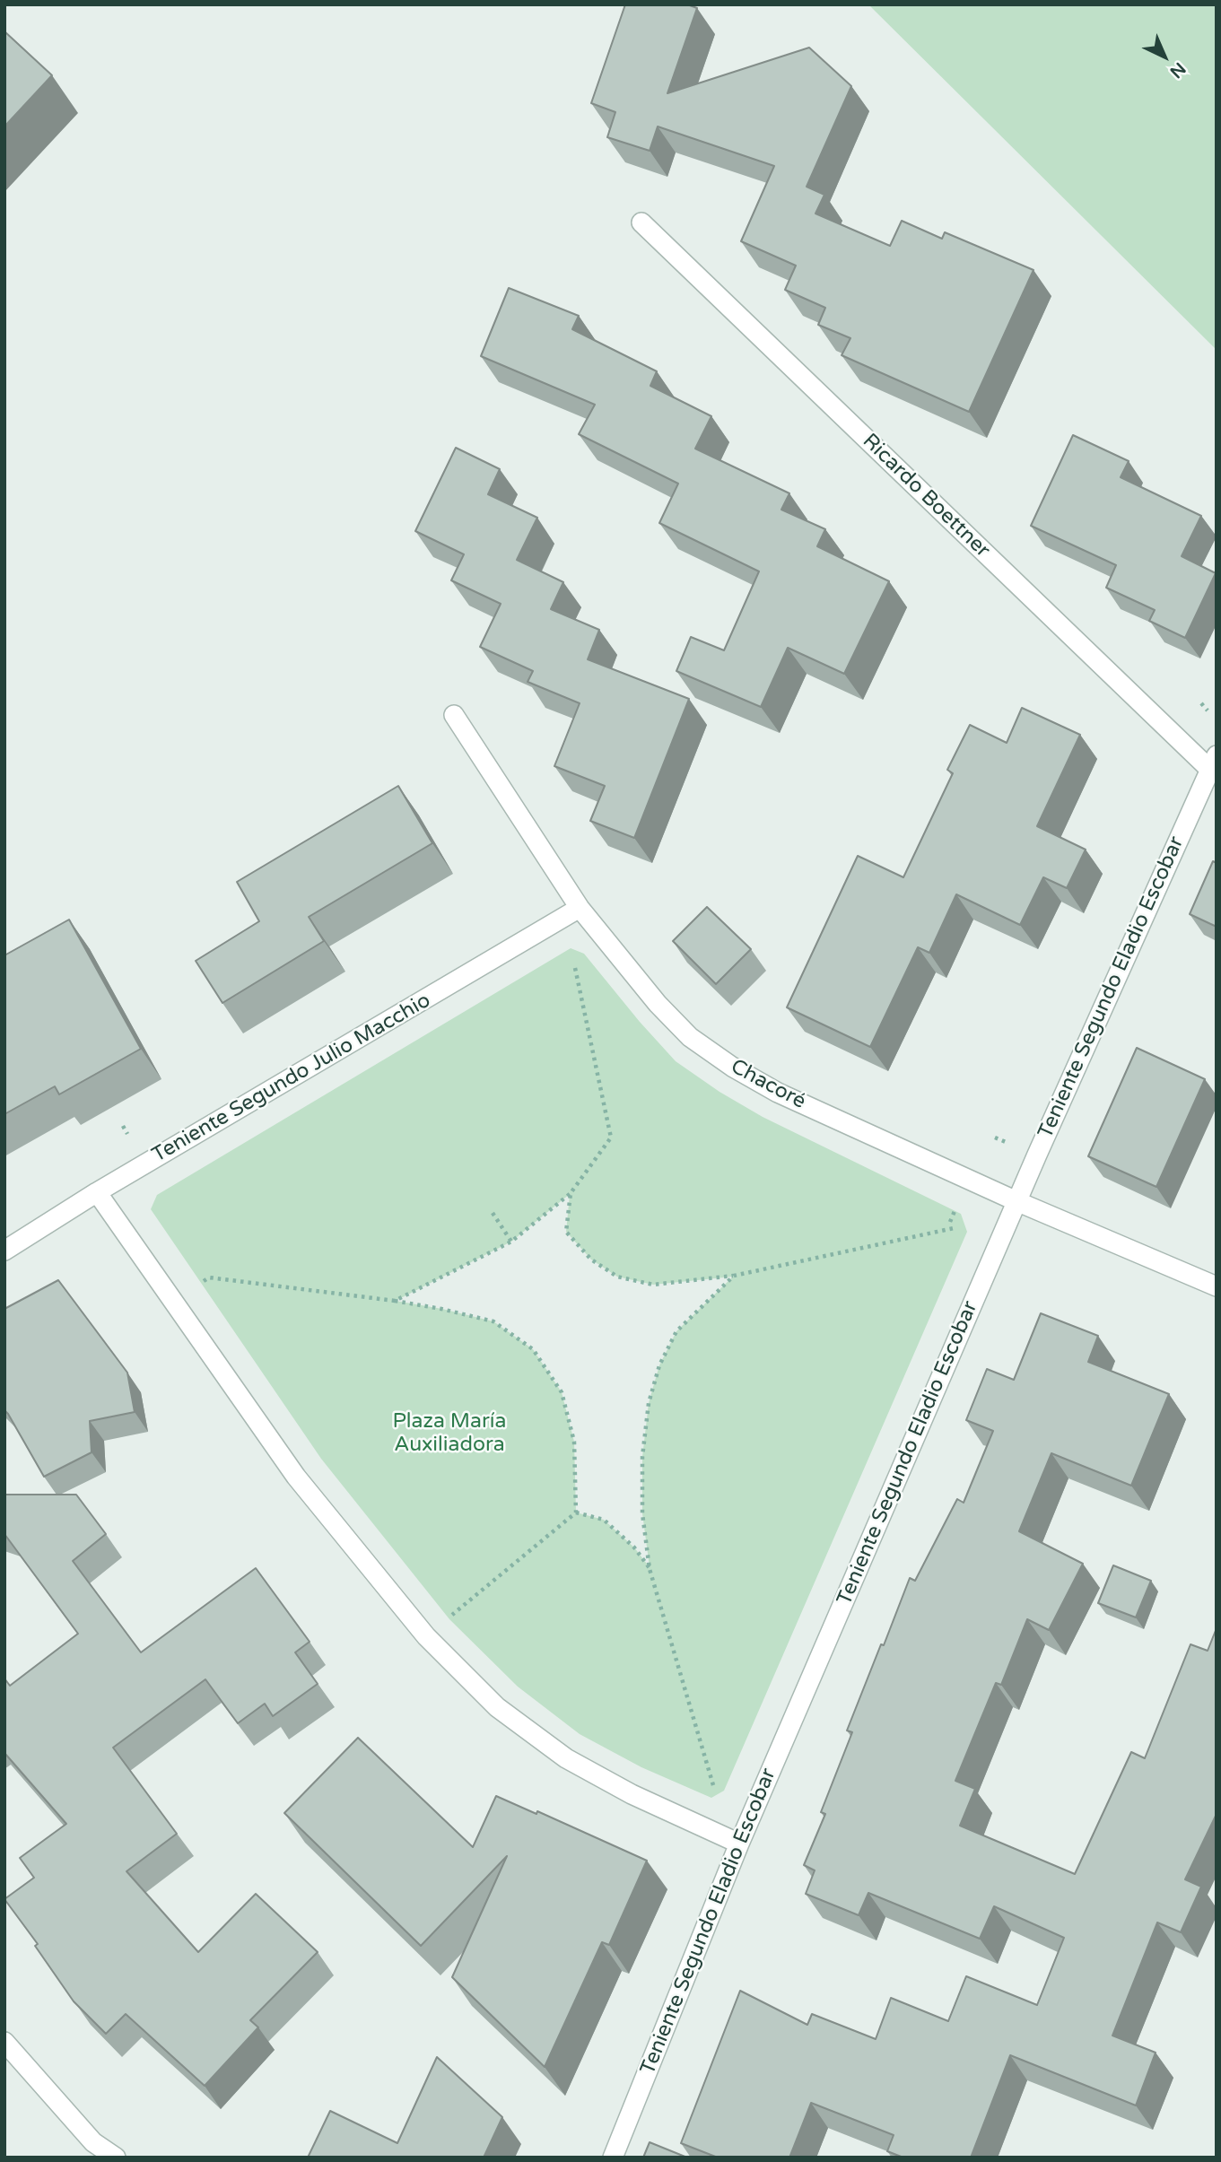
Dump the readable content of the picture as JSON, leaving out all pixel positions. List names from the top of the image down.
{
  "streets": {
    "street": [
      "Ricardo Boettner",
      "Teniente Segundo Eladio Escobar",
      "Teniente Segundo Julio Macchio",
      "Chacoré"
    ]
  },
  "crossings": [
    ["Ricardo Boettner", "Teniente Segundo Eladio Escobar"],
    ["Teniente Segundo Eladio Escobar", "Chacoré"],
    ["Teniente Segundo Julio Macchio", "Chacoré"]
  ],
  "parks": ["Plaza María Auxiliadora"],
  "north": "bottom right"
}
